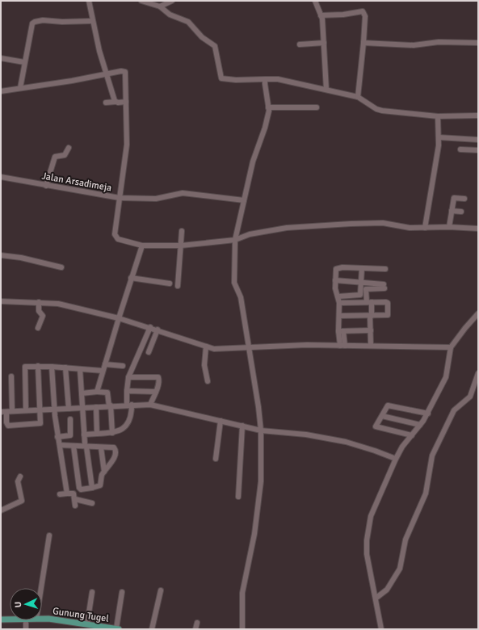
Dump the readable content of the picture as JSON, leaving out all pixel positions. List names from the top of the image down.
{
  "streets": {
    "main road": ["Gunung Tugel"],
    "street": ["Jalan Arsadimeja"]
  },
  "north": "left"
}
